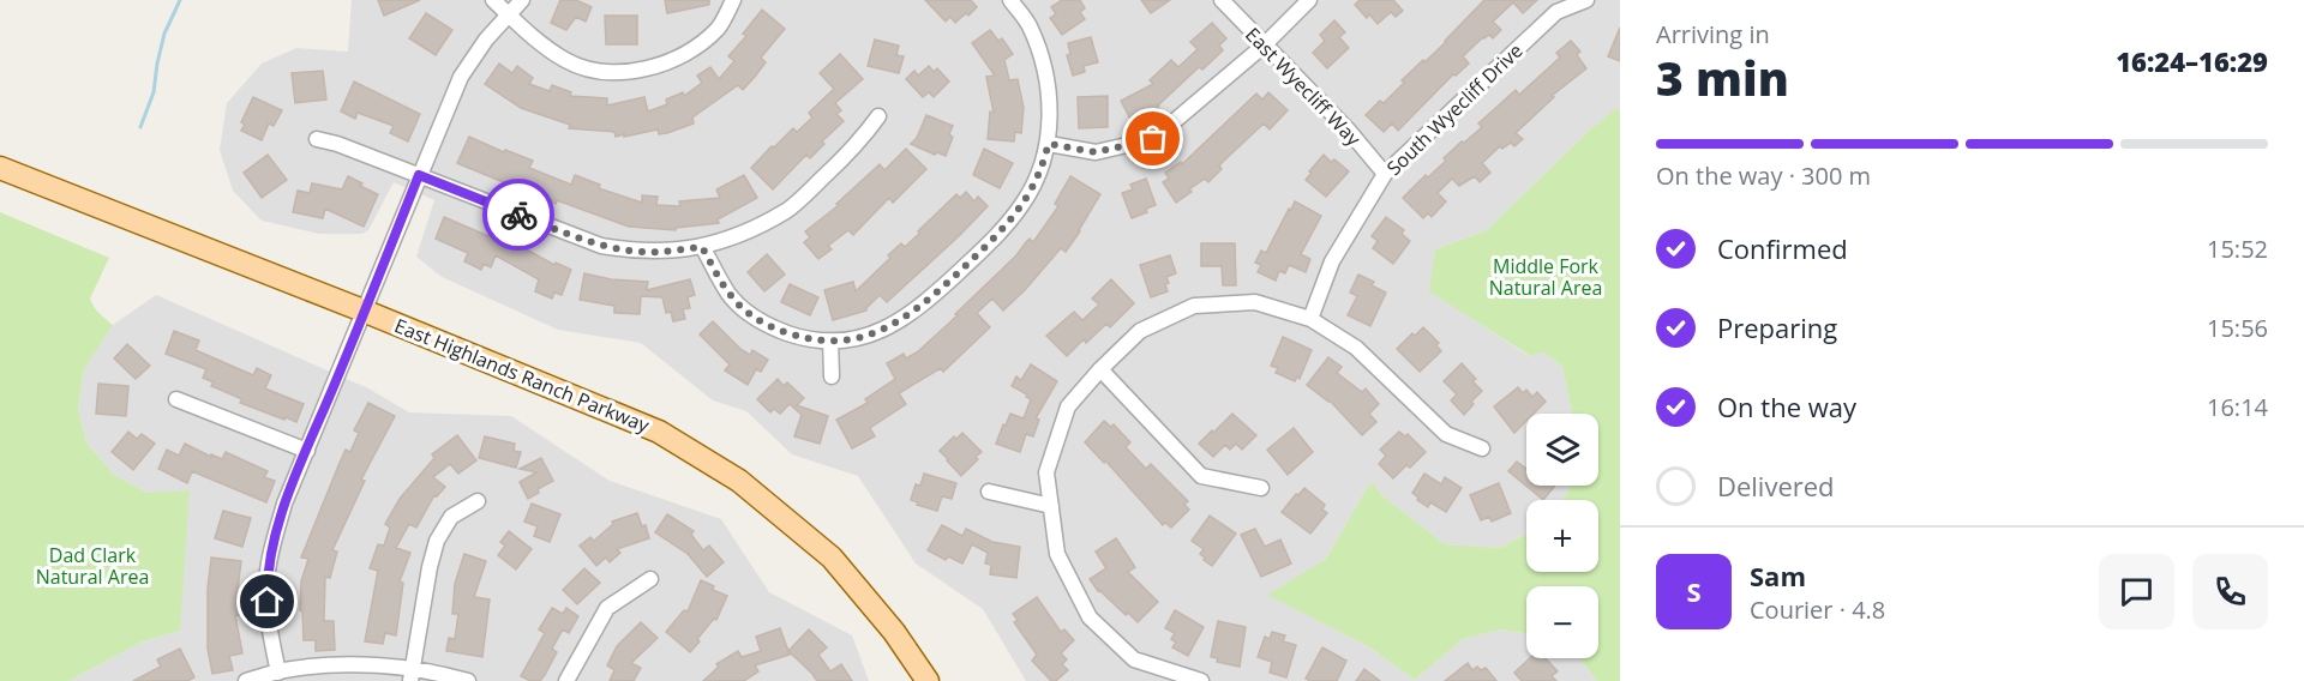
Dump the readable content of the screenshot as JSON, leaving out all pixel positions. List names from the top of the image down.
{
  "streets": {
    "main road": ["East Highlands Ranch Parkway"],
    "street": ["East Wyecliff Way", "South Wyecliff Drive"]
  },
  "crossings": [
    ["East Wyecliff Way", "South Wyecliff Drive"]
  ],
  "parks": ["Middle Fork Natural Area", "Dad Clark Natural Area"],
  "page": {
    "heading": ["3 min", "Arriving in", "16:24–16:29"],
    "panel": ["Sam", "Courier · 4.8"],
    "bar": "On the way · 300 m",
    "list": [
      ["Confirmed", "15:52"],
      ["Preparing", "15:56"],
      ["On the way", "16:14"],
      "Delivered"
    ],
    "map_buttons": ["+", "−"],
    "round": "S"
  }
}
